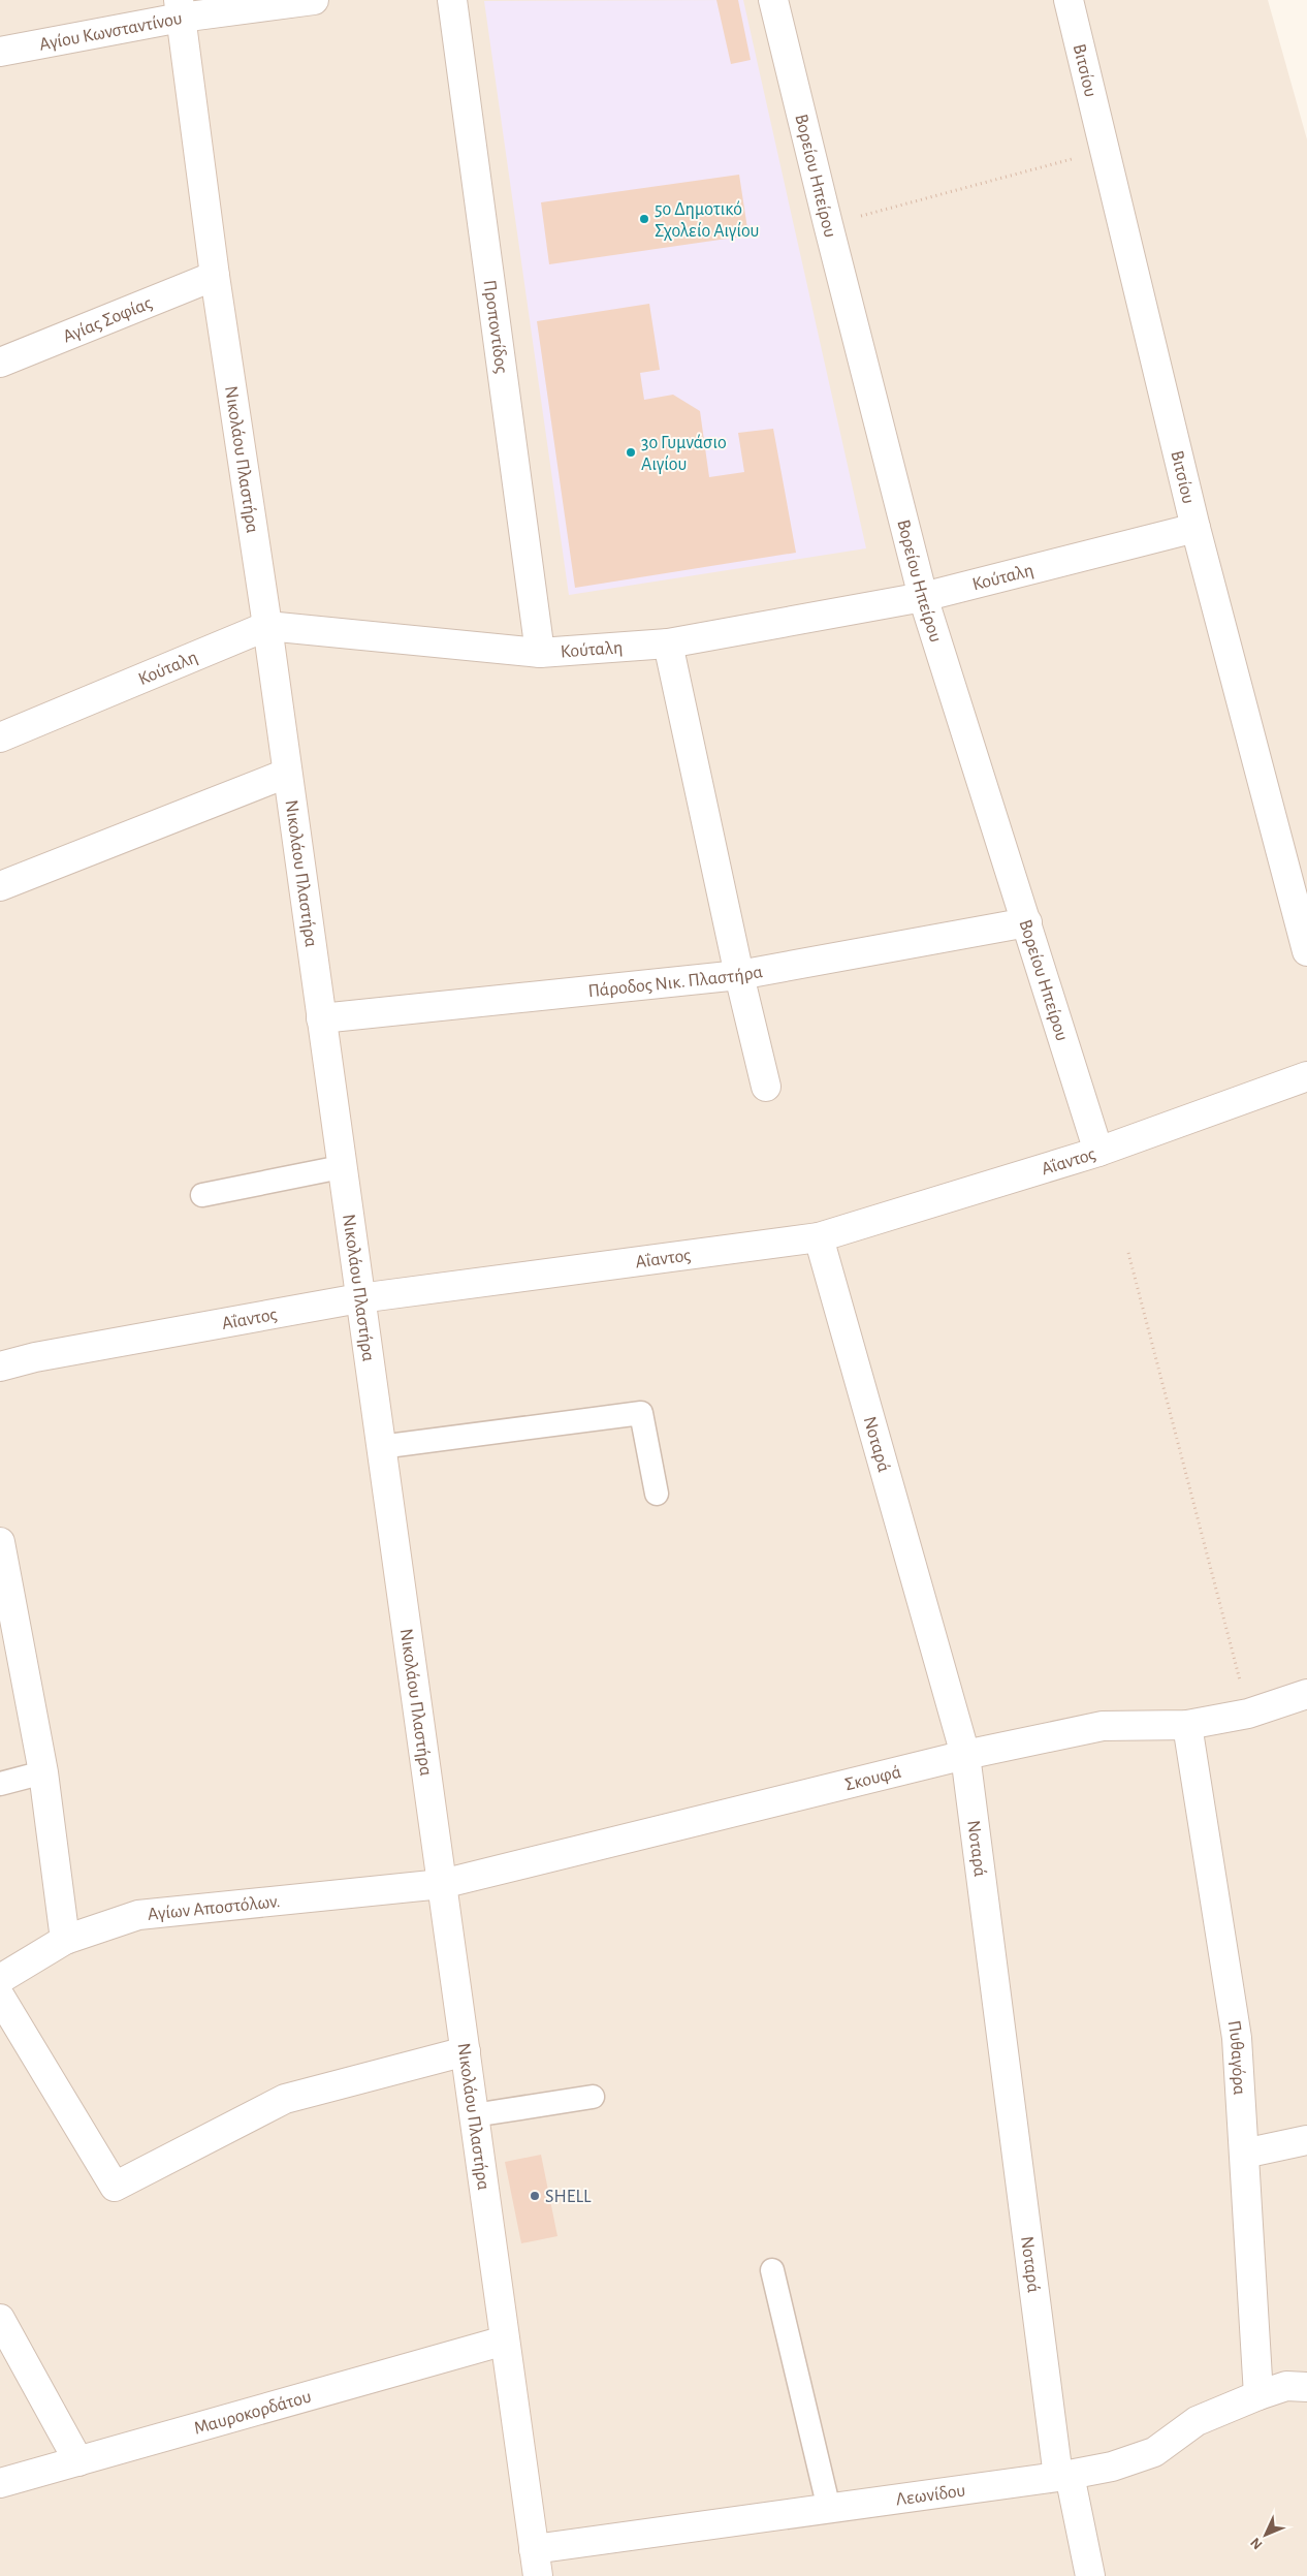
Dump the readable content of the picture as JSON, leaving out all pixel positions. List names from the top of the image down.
{
  "streets": {
    "street": [
      "Αγίου Κωνσταντίνου",
      "Βιτσίου",
      "Βορείου Ηπείρου",
      "Αγίας Σοφίας",
      "Προποντίδος",
      "Νικολάου Πλαστήρα",
      "Κούταλη",
      "Πάροδος Νικ. Πλαστήρα",
      "Αΐαντος",
      "Νοταρά",
      "Σκουφά",
      "Αγίων Αποστόλων.",
      "Πυθαγόρα",
      "Μαυροκορδάτου",
      "Λεωνίδου"
    ]
  },
  "crossings": [
    ["Αγίου Κωνσταντίνου", "Νικολάου Πλαστήρα"],
    ["Βιτσίου", "Κούταλη"],
    ["Βορείου Ηπείρου", "Κούταλη"],
    ["Βορείου Ηπείρου", "Πάροδος Νικ. Πλαστήρα"],
    ["Βορείου Ηπείρου", "Αΐαντος"],
    ["Αγίας Σοφίας", "Νικολάου Πλαστήρα"],
    ["Προποντίδος", "Κούταλη"],
    ["Νικολάου Πλαστήρα", "Κούταλη"],
    ["Νικολάου Πλαστήρα", "Πάροδος Νικ. Πλαστήρα"],
    ["Νικολάου Πλαστήρα", "Αΐαντος"],
    ["Νικολάου Πλαστήρα", "Σκουφά"],
    ["Νικολάου Πλαστήρα", "Αγίων Αποστόλων."],
    ["Νικολάου Πλαστήρα", "Μαυροκορδάτου"],
    ["Νικολάου Πλαστήρα", "Λεωνίδου"],
    ["Αΐαντος", "Νοταρά"],
    ["Νοταρά", "Σκουφά"],
    ["Νοταρά", "Λεωνίδου"],
    ["Σκουφά", "Αγίων Αποστόλων."],
    ["Σκουφά", "Πυθαγόρα"],
    ["Πυθαγόρα", "Λεωνίδου"]
  ],
  "places": ["5ο Δημοτικό Σχολείο Αιγίου", "3ο Γυμνάσιο Αιγίου", "SHELL"],
  "north": "bottom left"
}
